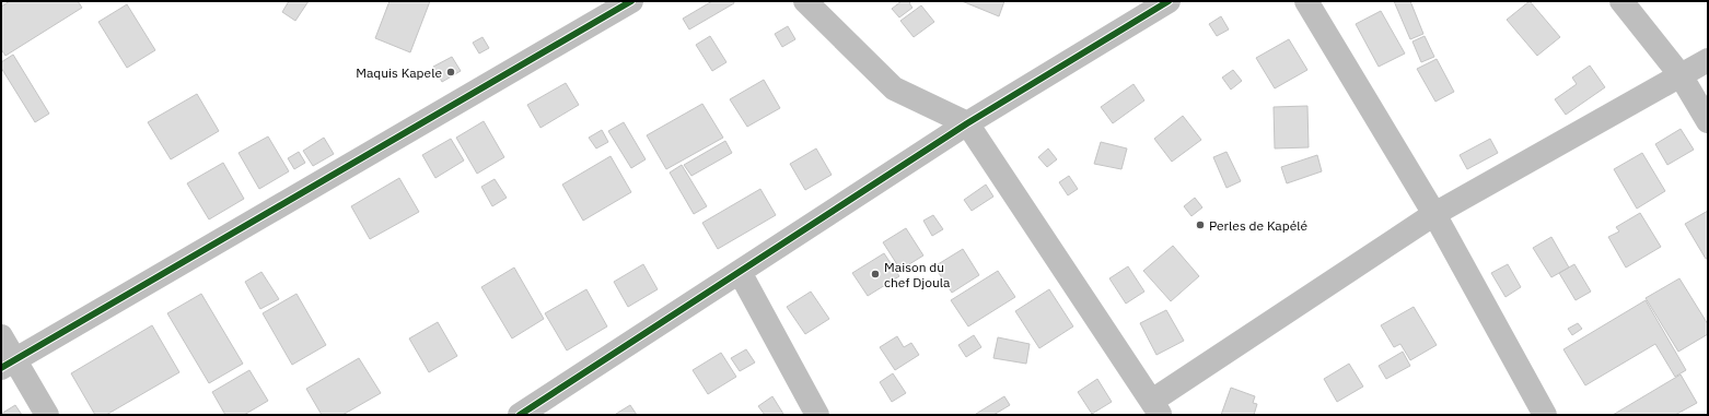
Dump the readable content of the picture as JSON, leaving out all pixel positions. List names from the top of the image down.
{
  "places": ["Maquis Kapele", "Perles de Kapélé", "Maison du chef Djoula"]
}
